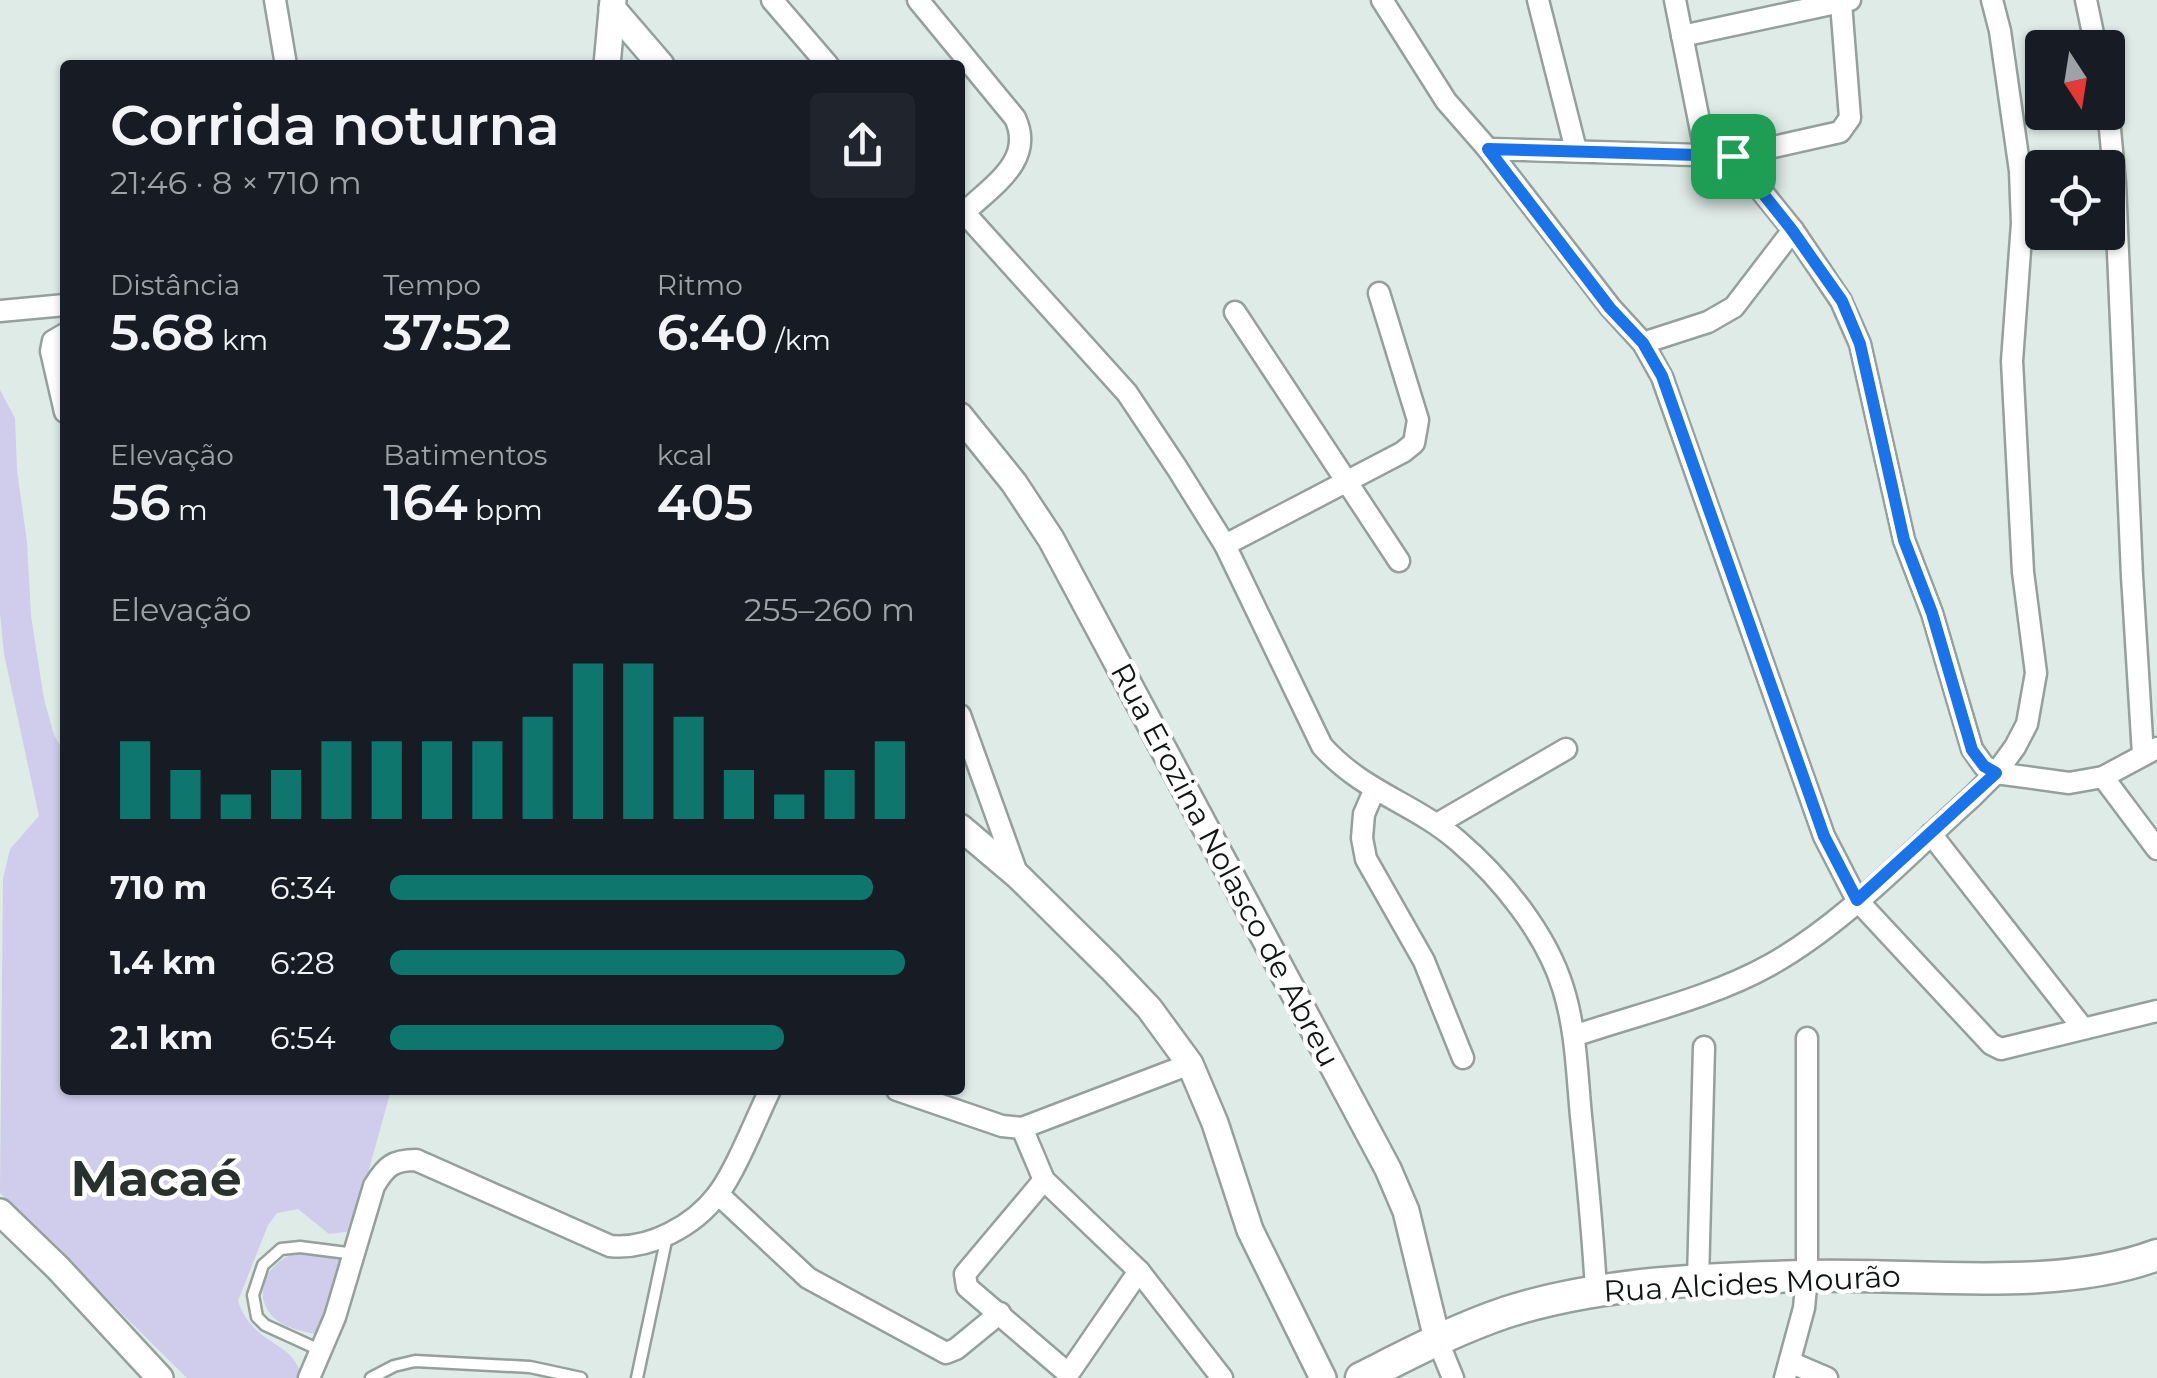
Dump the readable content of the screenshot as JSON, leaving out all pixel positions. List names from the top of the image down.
{
  "streets": {
    "main road": ["Rua Alcides Mourão"],
    "street": ["Rua Erozina Nolasco de Abreu"]
  },
  "crossings": [
    ["Rua Erozina Nolasco de Abreu", "Rua Alcides Mourão"]
  ],
  "districts": ["Macaé"],
  "north": "bottom",
  "page": {
    "heading": ["Corrida noturna", "21:46 · 8 × 710 m"],
    "stats": [
      ["Distância", "5.68 km"],
      ["Tempo", "37:52"],
      ["Ritmo", "6:40 /km"],
      ["Elevação", "56 m"],
      ["Batimentos", "164 bpm"],
      ["kcal", "405"]
    ],
    "chart": ["Elevação", "255–260 m"],
    "list": [
      {
        "name": "710 m",
        "note": "6:34"
      },
      {
        "name": "1.4 km",
        "note": "6:28"
      },
      {
        "name": "2.1 km",
        "note": "6:54"
      }
    ]
  }
}
